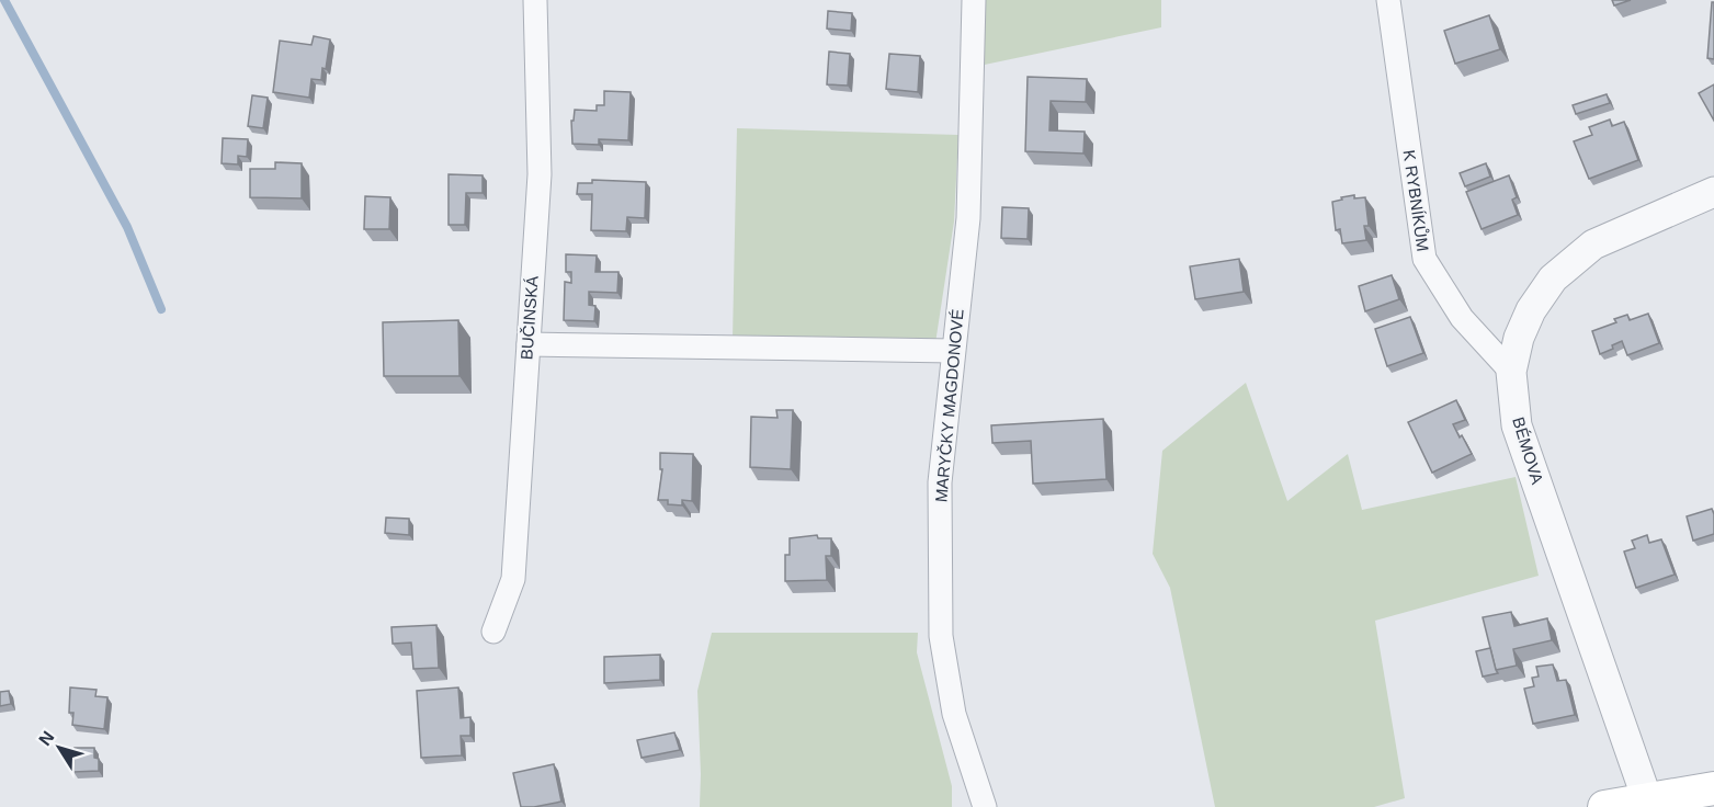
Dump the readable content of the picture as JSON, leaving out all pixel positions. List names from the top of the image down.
{
  "streets": {
    "street": [
      "K RYBNÍKŮM",
      "BUČINSKÁ",
      "MARYČKY MAGDONOVÉ",
      "BÉMOVA"
    ]
  },
  "crossings": [
    ["K RYBNÍKŮM", "BÉMOVA"]
  ],
  "north": "top left"
}
